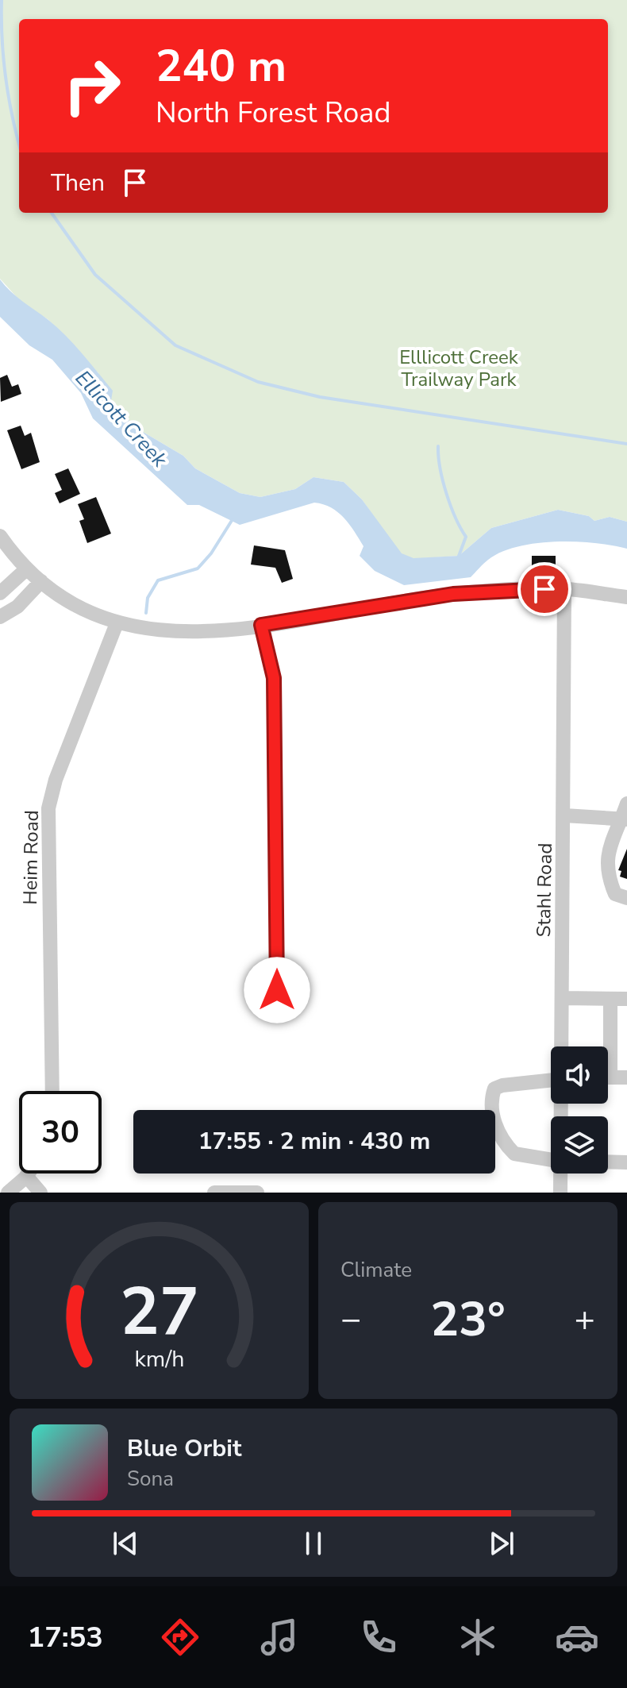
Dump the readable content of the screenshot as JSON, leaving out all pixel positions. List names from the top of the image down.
{
  "streets": {
    "street": ["Heim Road", "Stahl Road"]
  },
  "water": ["Ellicott Creek"],
  "parks": ["Elllicott Creek Trailway Park"],
  "page": {
    "turn": ["240 m", "North Forest Road"],
    "then": "Then",
    "limit": "30",
    "trip": "17:55 · 2 min · 430 m",
    "tile": "Climate",
    "heat": ["−", "23°", "+"],
    "song": ["Blue Orbit", "Sona"],
    "tabs": "17:53",
    "gauge": ["27", "km/h"]
  }
}
